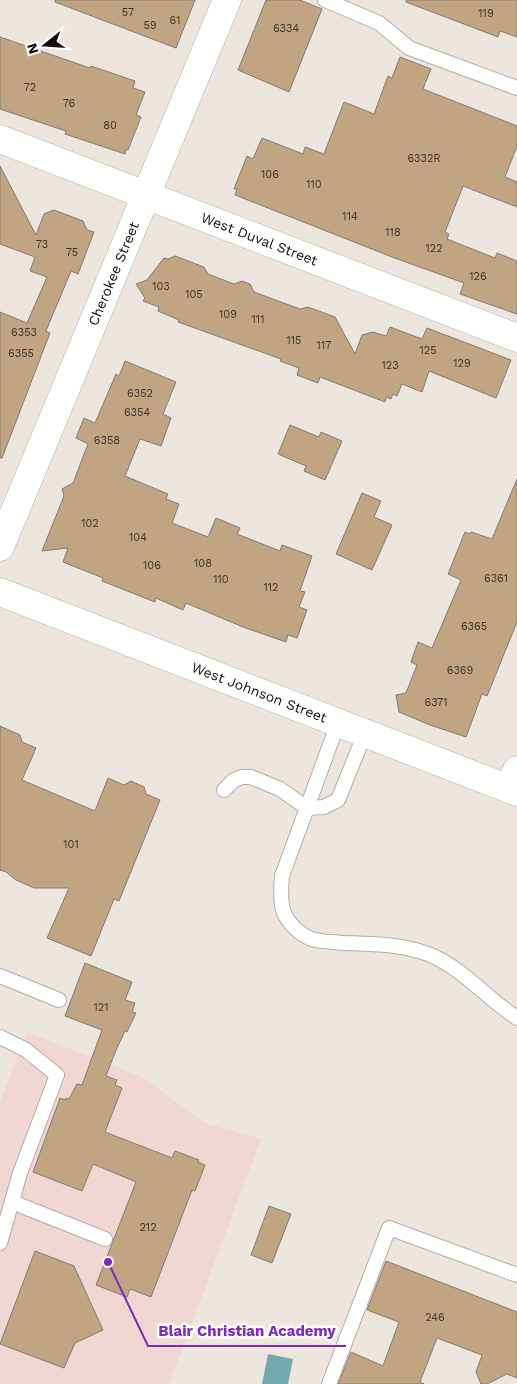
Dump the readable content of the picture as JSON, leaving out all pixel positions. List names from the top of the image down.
{
  "streets": {
    "street": ["West Duval Street", "Cherokee Street", "West Johnson Street"]
  },
  "crossings": [
    ["West Duval Street", "Cherokee Street"]
  ],
  "places": ["Blair Christian Academy"],
  "house_numbers": [
    "57",
    "119",
    "61",
    "59",
    "6334",
    "72",
    "76",
    "80",
    "6332R",
    "106",
    "110",
    "114",
    "118",
    "73",
    "122",
    "75",
    "126",
    "103",
    "105",
    "109",
    "111",
    "6353",
    "115",
    "117",
    "125",
    "6355",
    "129",
    "123",
    "6352",
    "6354",
    "6358",
    "102",
    "104",
    "108",
    "106",
    "6361",
    "110",
    "112",
    "6365",
    "6369",
    "6371",
    "101",
    "121",
    "212",
    "246"
  ],
  "north": "left"
}
